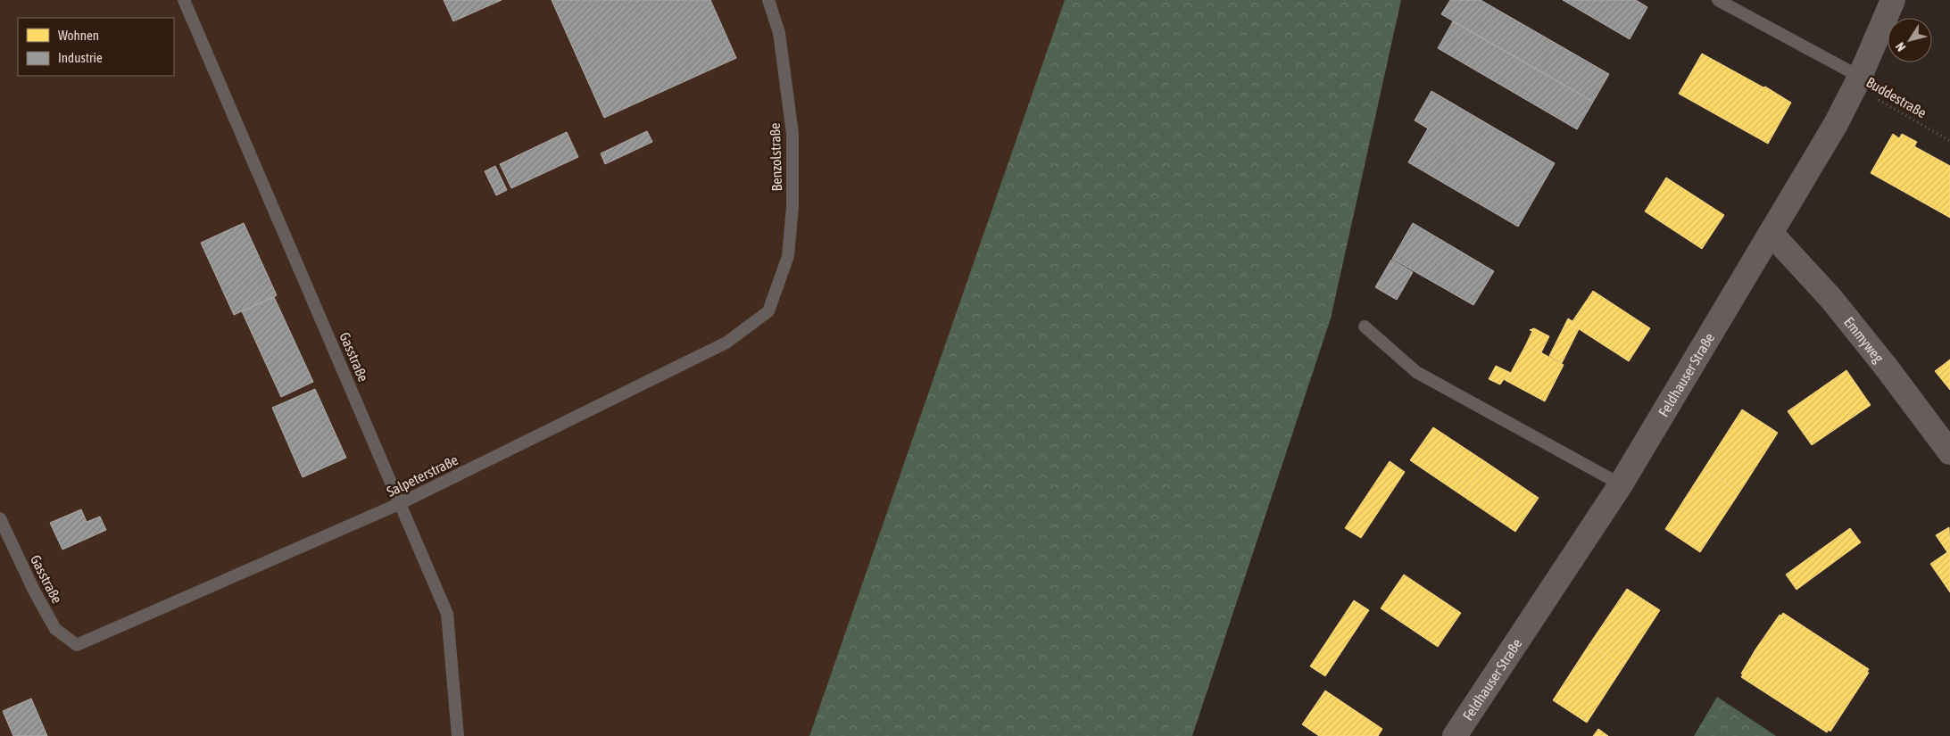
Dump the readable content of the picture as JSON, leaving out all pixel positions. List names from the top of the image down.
{
  "streets": {
    "street": ["Emmyweg", "Feldhauser Straße"],
    "lane": ["Benzolstraße", "Gasstraße", "Salpeterstraße"],
    "path": ["Buddestraße"]
  },
  "crossings": [
    ["Buddestraße", "Feldhauser Straße"],
    ["Benzolstraße", "Salpeterstraße"],
    ["Emmyweg", "Feldhauser Straße"],
    ["Gasstraße", "Salpeterstraße"]
  ],
  "legend": ["Wohnen", "Industrie"],
  "north": "bottom left"
}
